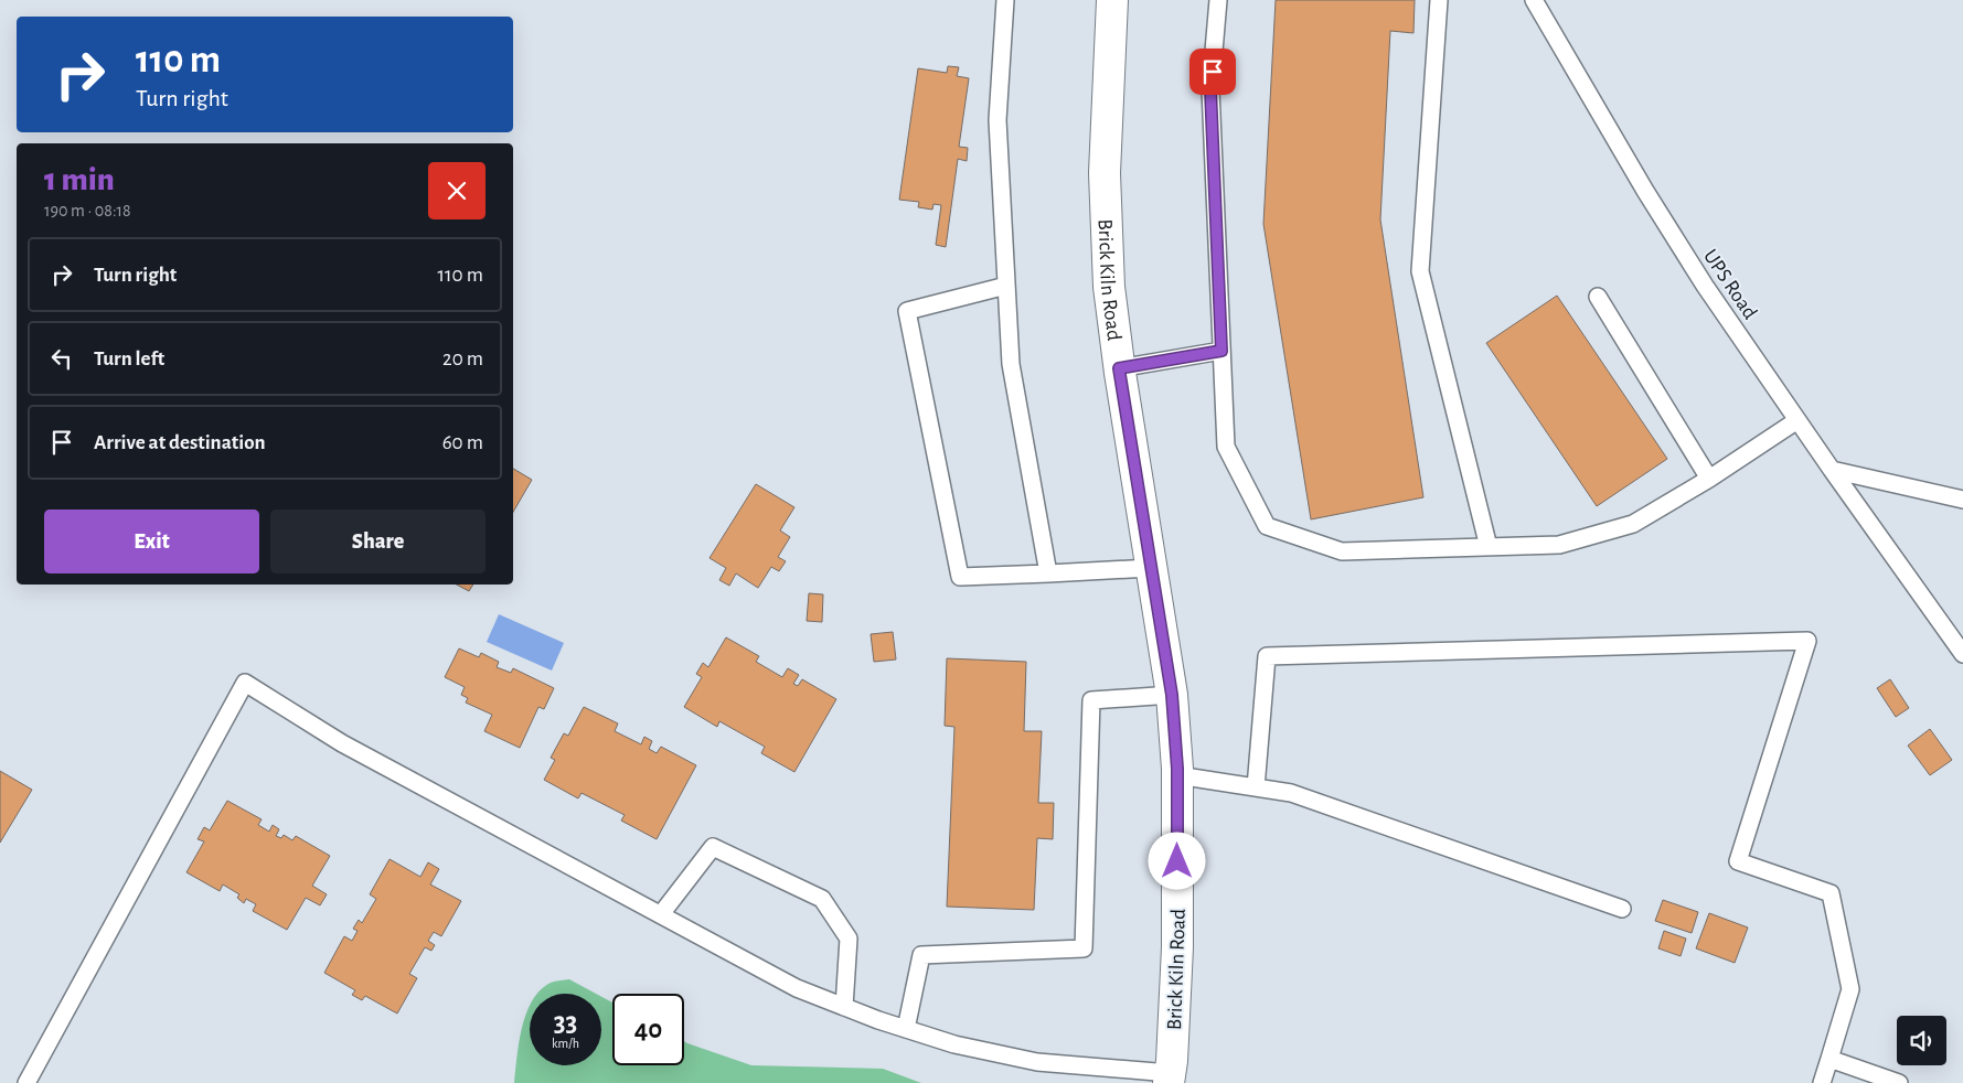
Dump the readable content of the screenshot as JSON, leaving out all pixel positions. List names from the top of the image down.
{
  "streets": {
    "street": ["Brick Kiln Road"],
    "lane": ["UPS Road"]
  },
  "page": {
    "turn": ["110 m", "Turn right"],
    "heading": ["1 min", "190 m · 08:18"],
    "list": [
      {
        "name": "Turn right",
        "value": "110 m"
      },
      {
        "name": "Turn left",
        "value": "20 m"
      },
      {
        "name": "Arrive at destination",
        "value": "60 m"
      }
    ],
    "buttons": ["Exit", "Share"],
    "speed": "33 km/h",
    "limit": "40"
  }
}
